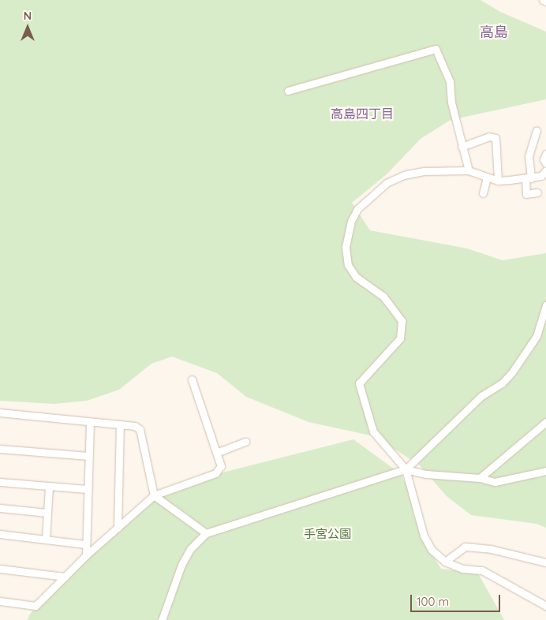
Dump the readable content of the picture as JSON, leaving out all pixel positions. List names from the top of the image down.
{
  "districts": ["高島", "高島四丁目"],
  "parks": ["手宮公園"],
  "scale_bar": "100 m",
  "north": "top"
}
